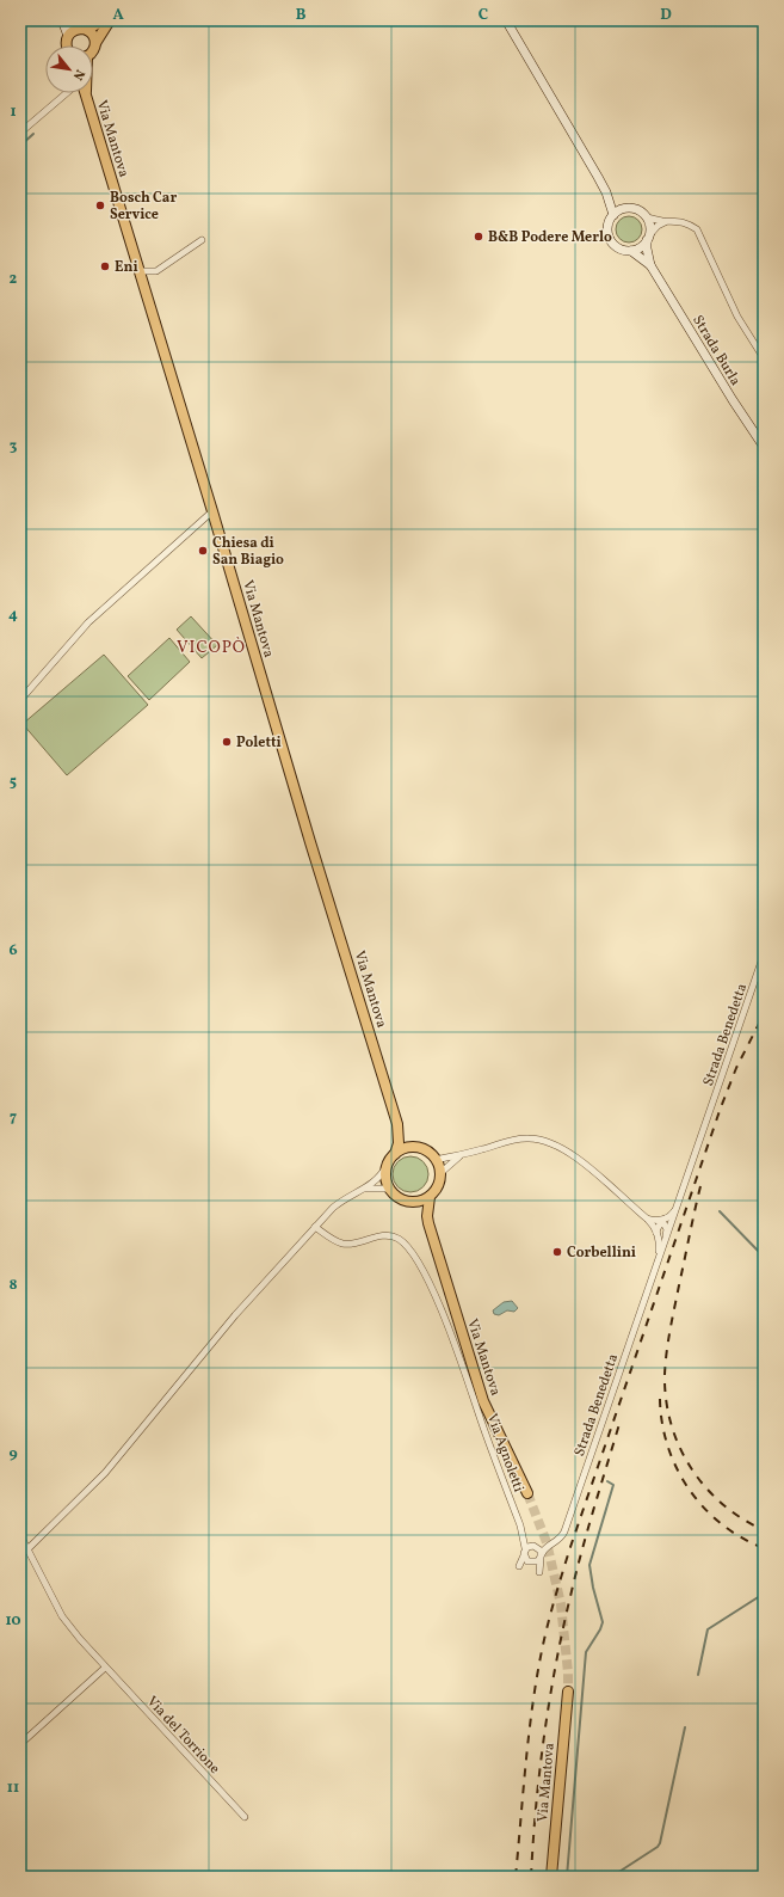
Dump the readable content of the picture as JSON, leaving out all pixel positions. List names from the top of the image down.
{
  "streets": {
    "main road": ["Via Mantova", "Strada Burla"],
    "street": ["Strada Benedetta", "Via Agnoletti", "Via del Torrione"]
  },
  "crossings": [
    ["Via Mantova", "Strada Benedetta"],
    ["Strada Benedetta", "Via Agnoletti"]
  ],
  "districts": ["VICOPÒ"],
  "places": [
    "Bosch Car Service",
    "B&B Podere Merlo",
    "Eni",
    "Chiesa di San Biagio",
    "Poletti",
    "Corbellini"
  ],
  "north": "bottom right",
  "grid": {
    "columns": [
      "A",
      "B",
      "C",
      "D"
    ],
    "rows": [
      "1",
      "2",
      "3",
      "4",
      "5",
      "6",
      "7",
      "8",
      "9",
      "10",
      "11"
    ]
  }
}
